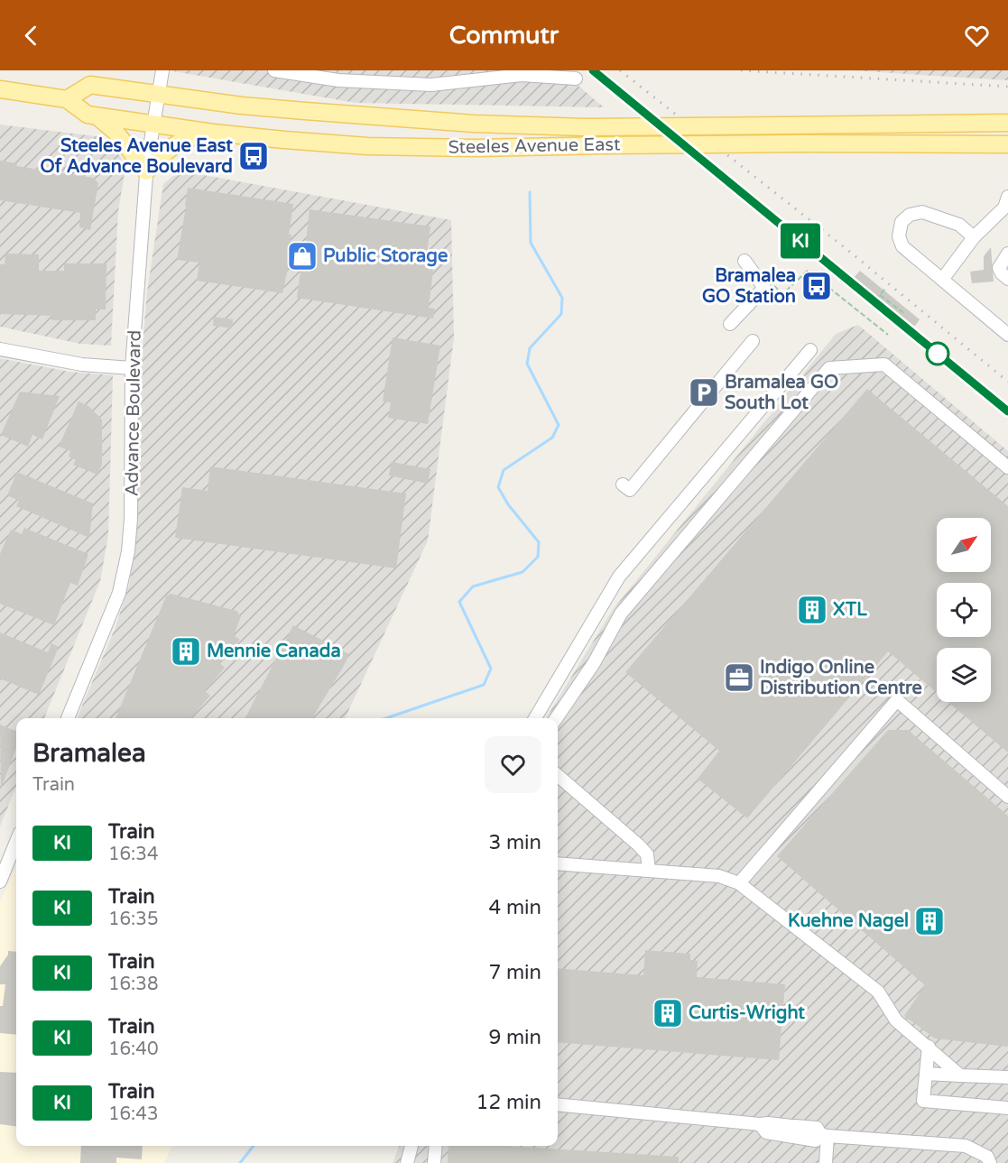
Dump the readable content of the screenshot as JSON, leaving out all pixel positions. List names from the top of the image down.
{
  "streets": {
    "main road": ["Steeles Avenue East"],
    "street": ["Advance Boulevard"]
  },
  "crossings": [
    ["Steeles Avenue East", "Advance Boulevard"]
  ],
  "places": {
    "bus stop": ["Steeles Avenue East Of Advance Boulevard", "Bramalea GO Station"],
    "shop": ["Public Storage"],
    "parking": ["Bramalea GO South Lot"],
    "building": [
      "XTL",
      "Mennie Canada",
      "Kuehne Nagel",
      "Curtis-Wright"
    ],
    "office": ["Indigo Online Distribution Centre"]
  },
  "north": "top right",
  "page": {
    "header": "Commutr",
    "on_map": "KI",
    "heading": ["Bramalea", "Train"],
    "list": [
      {
        "mark": "KI",
        "name": "Train",
        "note": "16:34",
        "value": "3 min"
      },
      {
        "mark": "KI",
        "name": "Train",
        "note": "16:35",
        "value": "4 min"
      },
      {
        "mark": "KI",
        "name": "Train",
        "note": "16:38",
        "value": "7 min"
      },
      {
        "mark": "KI",
        "name": "Train",
        "note": "16:40",
        "value": "9 min"
      },
      {
        "mark": "KI",
        "name": "Train",
        "note": "16:43",
        "value": "12 min"
      }
    ]
  }
}
